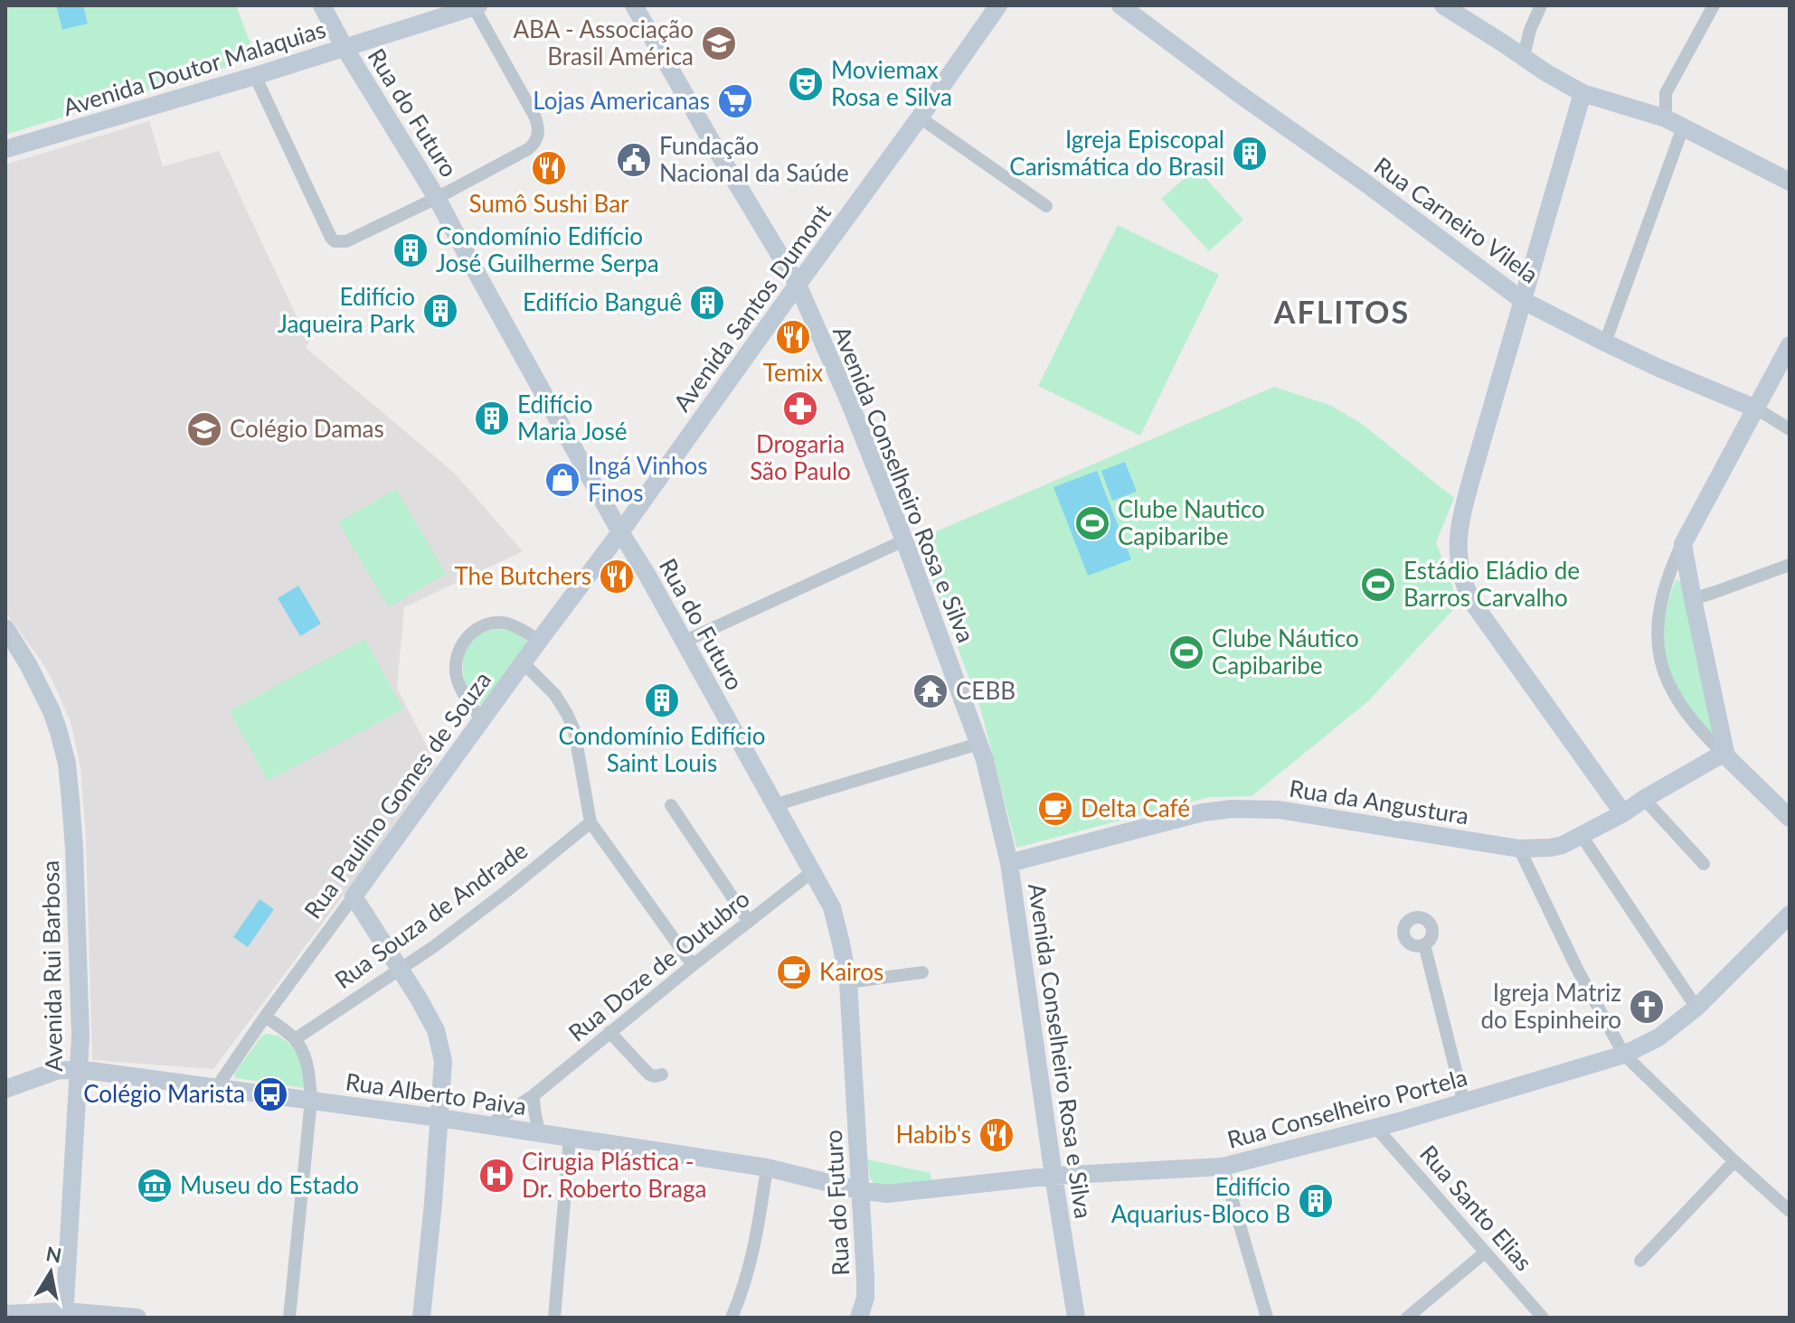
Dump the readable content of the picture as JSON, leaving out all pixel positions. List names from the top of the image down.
{
  "streets": {
    "street": [
      "Avenida Doutor Malaquias",
      "Rua do Futuro",
      "Rua Carneiro Vilela",
      "Avenida Santos Dumont",
      "Avenida Conselheiro Rosa e Silva",
      "Rua Paulino Gomes de Souza",
      "Rua da Angustura",
      "Rua Souza de Andrade",
      "Avenida Rui Barbosa",
      "Rua Doze de Outubro",
      "Rua Alberto Paiva",
      "Rua Conselheiro Portela",
      "Rua Santo Elias"
    ]
  },
  "crossings": [
    ["Avenida Doutor Malaquias", "Rua do Futuro"],
    ["Rua do Futuro", "Avenida Santos Dumont"],
    ["Rua do Futuro", "Rua Paulino Gomes de Souza"],
    ["Rua do Futuro", "Rua Doze de Outubro"],
    ["Rua do Futuro", "Rua Alberto Paiva"],
    ["Rua do Futuro", "Rua Conselheiro Portela"],
    ["Avenida Santos Dumont", "Avenida Conselheiro Rosa e Silva"],
    ["Avenida Santos Dumont", "Rua Paulino Gomes de Souza"],
    ["Avenida Conselheiro Rosa e Silva", "Rua da Angustura"],
    ["Avenida Conselheiro Rosa e Silva", "Rua Conselheiro Portela"],
    ["Rua Paulino Gomes de Souza", "Rua Alberto Paiva"],
    ["Avenida Rui Barbosa", "Rua Alberto Paiva"],
    ["Rua Doze de Outubro", "Rua Alberto Paiva"],
    ["Rua Alberto Paiva", "Rua Conselheiro Portela"],
    ["Rua Conselheiro Portela", "Rua Santo Elias"]
  ],
  "districts": ["AFLITOS"],
  "places": {
    "school or university": ["ABA - Associação Brasil América", "Colégio Damas"],
    "theatre": ["Moviemax Rosa e Silva"],
    "supermarket": ["Lojas Americanas"],
    "building": [
      "Igreja Episcopal Carismática do Brasil",
      "Condomínio Edifício José Guilherme Serpa",
      "Edifício Banguê",
      "Edifício Jaqueira Park",
      "Edifício Maria José",
      "Condomínio Edifício Saint Louis",
      "Edifício Aquarius-Bloco B"
    ],
    "public building": ["Fundação Nacional da Saúde"],
    "restaurant": [
      "Sumô Sushi Bar",
      "Temix",
      "The Butchers",
      "Habib's"
    ],
    "pharmacy": ["Drogaria São Paulo"],
    "shop": ["Ingá Vinhos Finos"],
    "sports": ["Clube Nautico Capibaribe", "Estádio Eládio de Barros Carvalho", "Clube Náutico Capibaribe"],
    "temple": ["CEBB"],
    "cafe": ["Delta Café", "Kairos"],
    "church": ["Igreja Matriz do Espinheiro"],
    "bus stop": ["Colégio Marista"],
    "hospital": ["Cirugia Plástica - Dr. Roberto Braga"],
    "museum": ["Museu do Estado"]
  },
  "north": "top"
}
